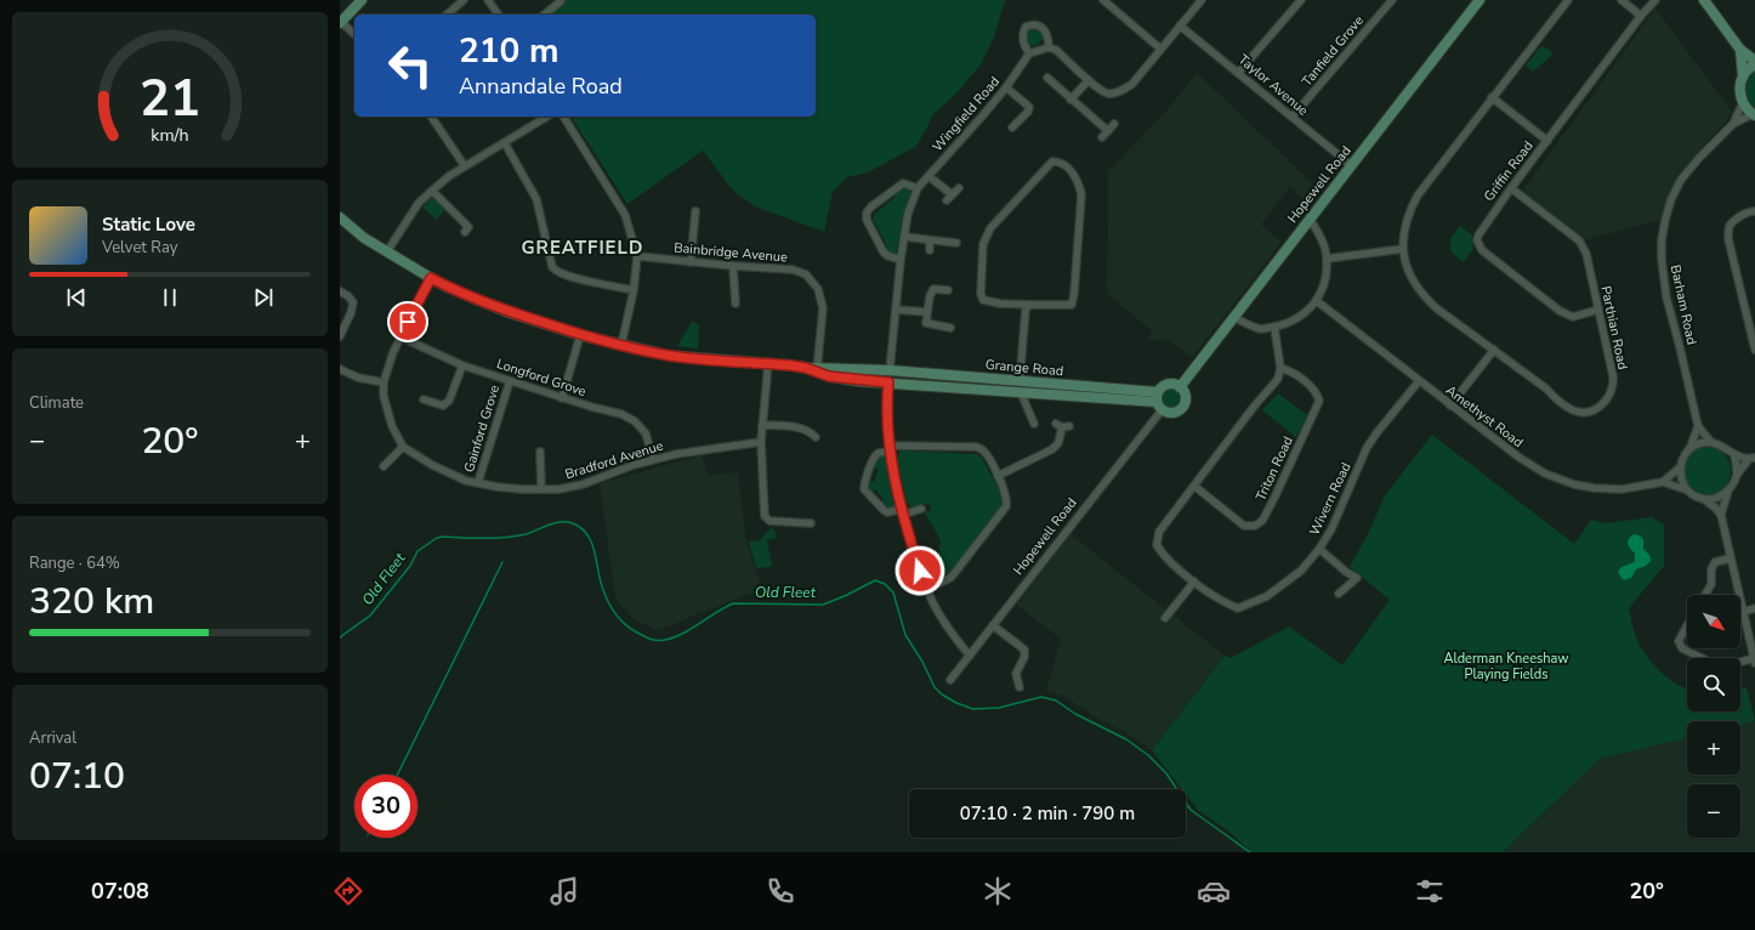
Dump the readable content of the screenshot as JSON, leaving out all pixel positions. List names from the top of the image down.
{
  "streets": {
    "street": [
      "Tanfield Grove",
      "Taylor Avenue",
      "Wingfield Road",
      "Griffin Road",
      "Hopewell Road",
      "Bainbridge Avenue",
      "Barham Road",
      "Parthian Road",
      "Grange Road",
      "Longford Grove",
      "Amethyst Road",
      "Gainford Grove",
      "Bradford Avenue",
      "Triton Road",
      "Wivern Road"
    ]
  },
  "crossings": [
    ["Tanfield Grove", "Taylor Avenue"],
    ["Taylor Avenue", "Hopewell Road"],
    ["Wingfield Road", "Grange Road"],
    ["Griffin Road", "Parthian Road"],
    ["Hopewell Road", "Grange Road"],
    ["Bainbridge Avenue", "Grange Road"],
    ["Barham Road", "Amethyst Road"],
    ["Longford Grove", "Gainford Grove"],
    ["Longford Grove", "Bradford Avenue"],
    ["Amethyst Road", "Wivern Road"],
    ["Gainford Grove", "Bradford Avenue"],
    ["Triton Road", "Wivern Road"]
  ],
  "districts": ["GREATFIELD"],
  "water": ["Old Fleet"],
  "parks": ["Alderman Kneeshaw Playing Fields"],
  "north": "bottom right",
  "page": {
    "turn": ["210 m", "Annandale Road"],
    "song": ["Static Love", "Velvet Ray"],
    "tile": [
      "Climate",
      ["Range · 64%", "320 km"],
      ["Arrival", "07:10"]
    ],
    "heat": ["−", "20°", "+"],
    "map_buttons": ["+", "−"],
    "limit": "30",
    "trip": "07:10 · 2 min · 790 m",
    "tabs": ["07:08", "20°"],
    "gauge": ["21", "km/h"]
  }
}
